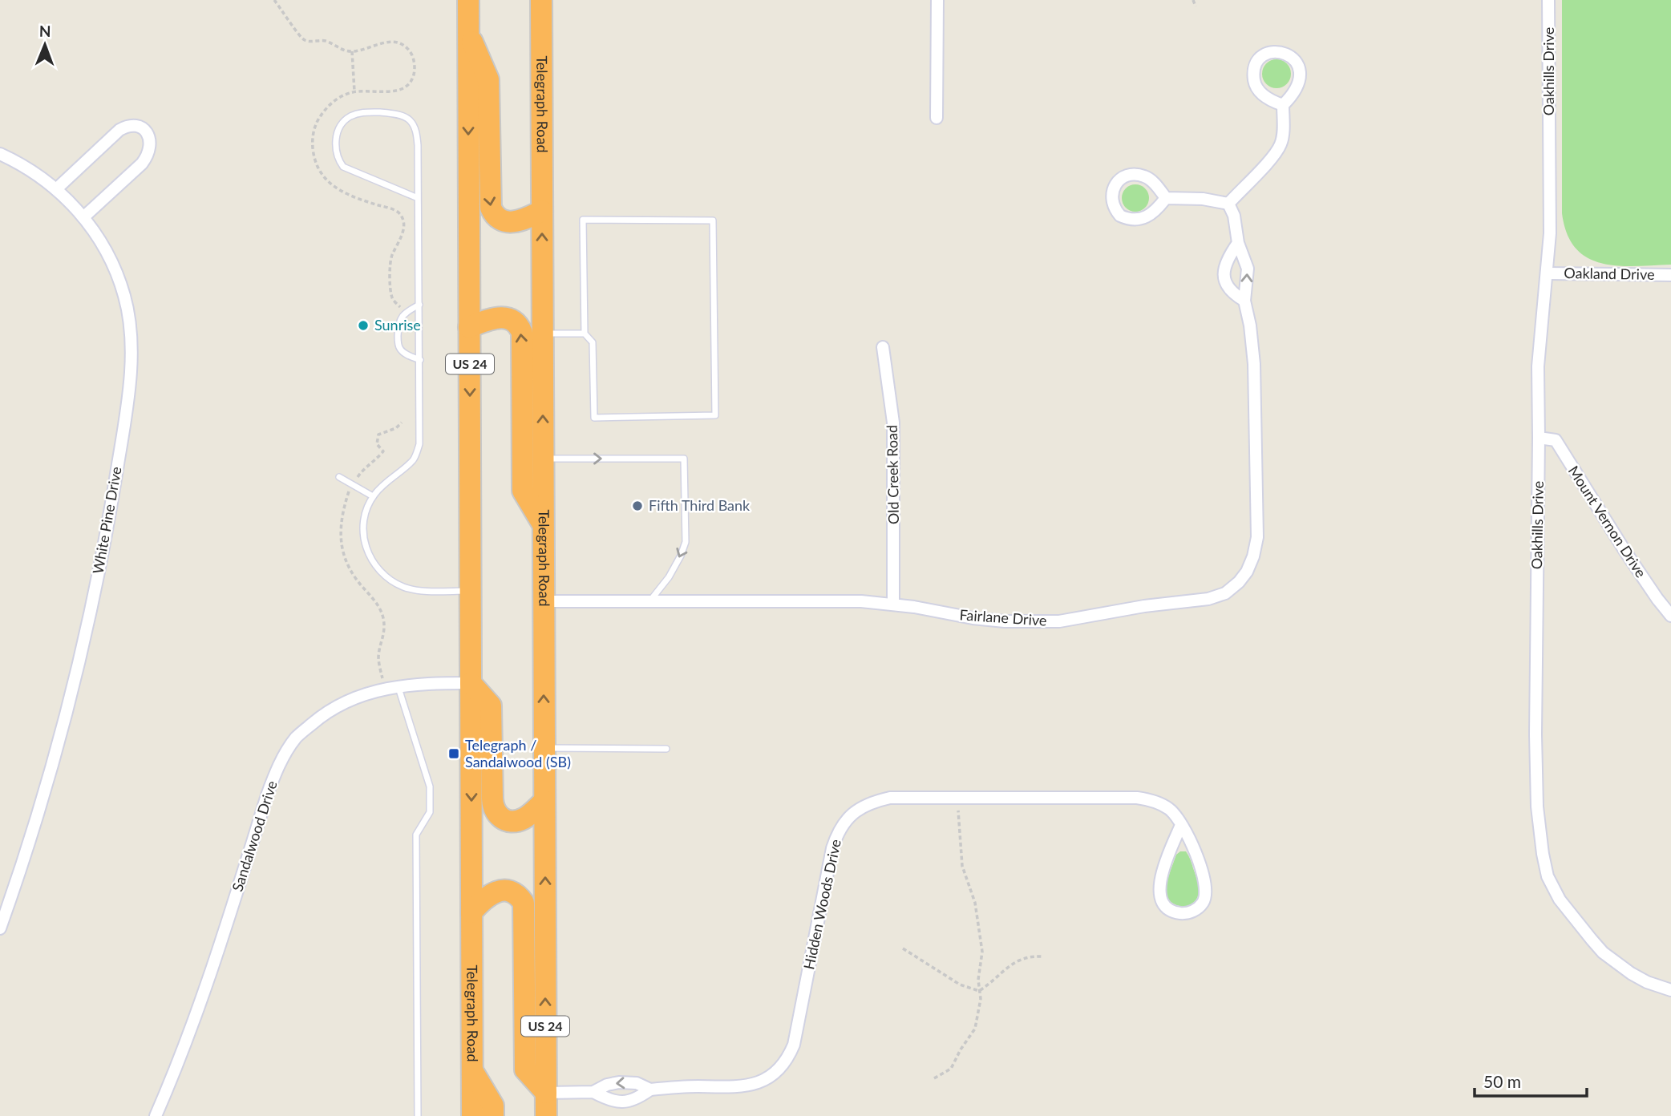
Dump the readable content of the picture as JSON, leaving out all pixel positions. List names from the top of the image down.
{
  "streets": {
    "highway": ["Telegraph Road", "US 24"],
    "street": [
      "Oakhills Drive",
      "Oakland Drive",
      "Old Creek Road",
      "White Pine Drive",
      "Mount Vernon Drive",
      "Fairlane Drive",
      "Sandalwood Drive",
      "Hidden Woods Drive"
    ]
  },
  "crossings": [
    ["Oakhills Drive", "Oakland Drive"],
    ["Oakhills Drive", "Mount Vernon Drive"],
    ["Telegraph Road", "Fairlane Drive"],
    ["Telegraph Road", "Sandalwood Drive"],
    ["Telegraph Road", "Hidden Woods Drive"],
    ["Old Creek Road", "Fairlane Drive"]
  ],
  "places": {
    "other": ["Sunrise", "Fifth Third Bank"],
    "transit": ["Telegraph / Sandalwood (SB)"]
  },
  "scale_bar": "50 m",
  "north": "top"
}
